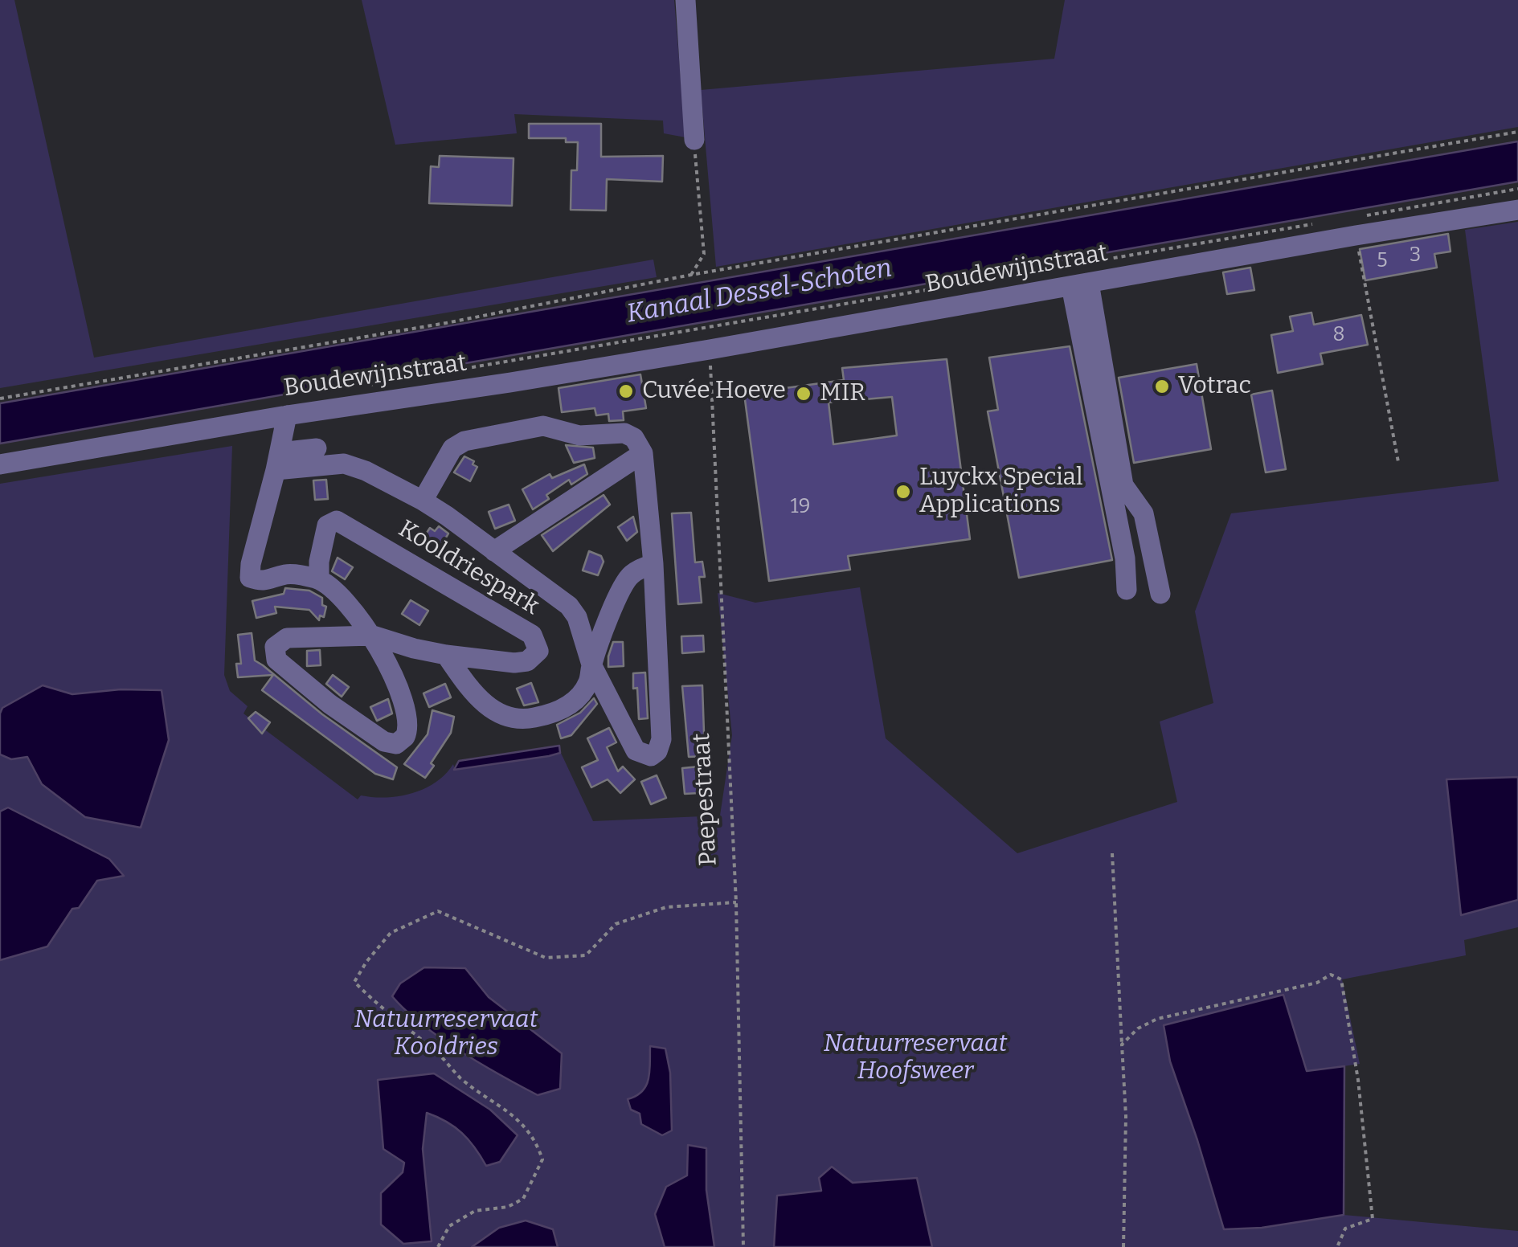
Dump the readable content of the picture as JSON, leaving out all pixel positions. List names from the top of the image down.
{
  "streets": {
    "street": ["Boudewijnstraat", "Kooldriespark"],
    "path": ["Paepestraat"]
  },
  "crossings": [
    ["Boudewijnstraat", "Paepestraat"]
  ],
  "water": ["Kanaal Dessel-Schoten"],
  "parks": ["Natuurreservaat Kooldries", "Natuurreservaat Hoofsweer"],
  "places": [
    "Votrac",
    "Cuvée Hoeve",
    "MIR",
    "Luyckx Special Applications"
  ],
  "house_numbers": [
    "3",
    "5",
    "8",
    "19"
  ]
}
